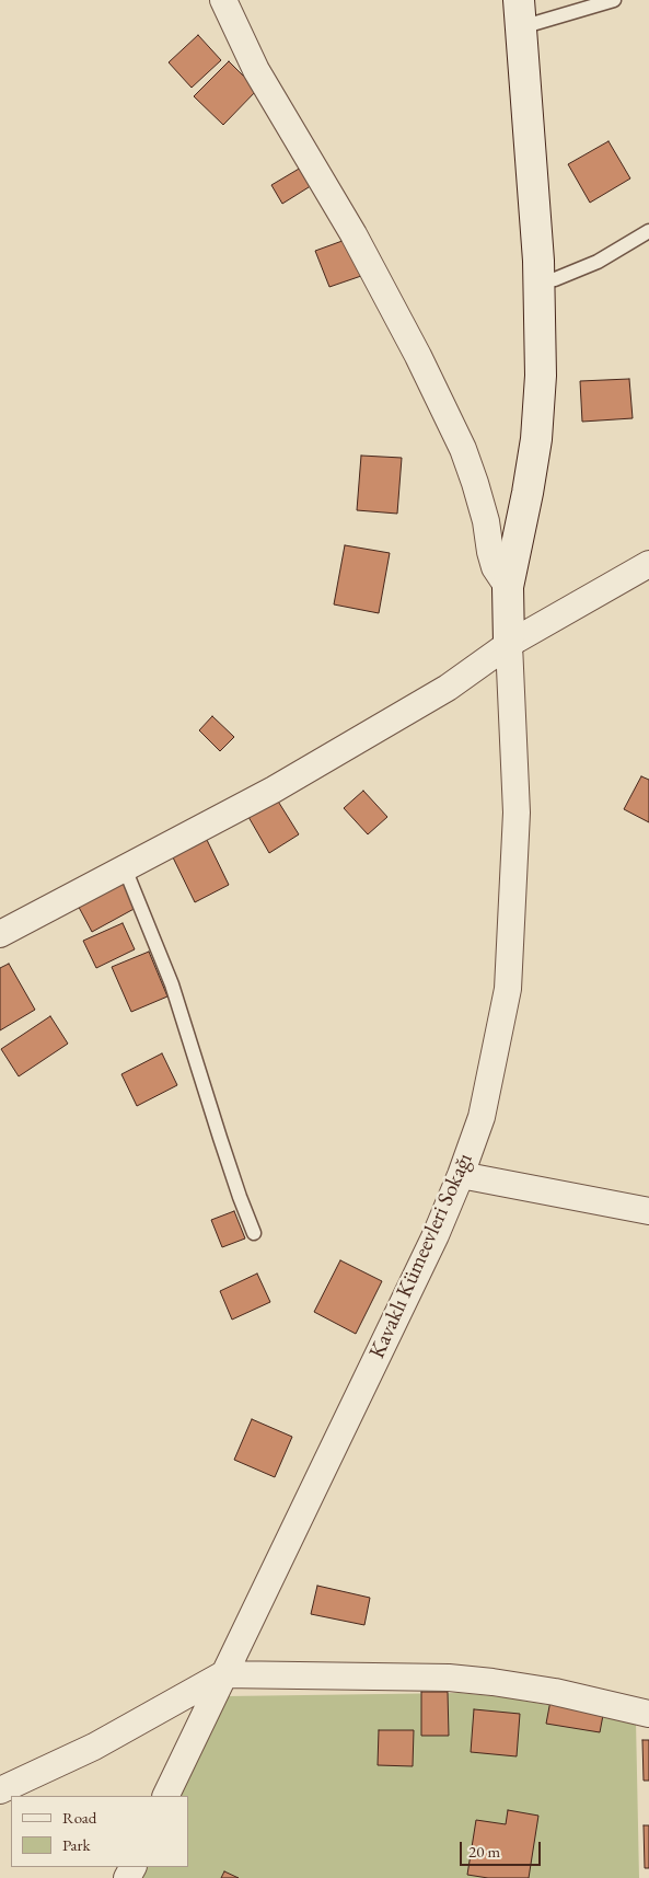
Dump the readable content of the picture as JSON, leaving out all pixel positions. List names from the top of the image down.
{
  "streets": {
    "street": ["Kavaklı Kümeevleri Sokağı"]
  },
  "legend": ["Road", "Park"],
  "scale_bar": "20 m"
}
